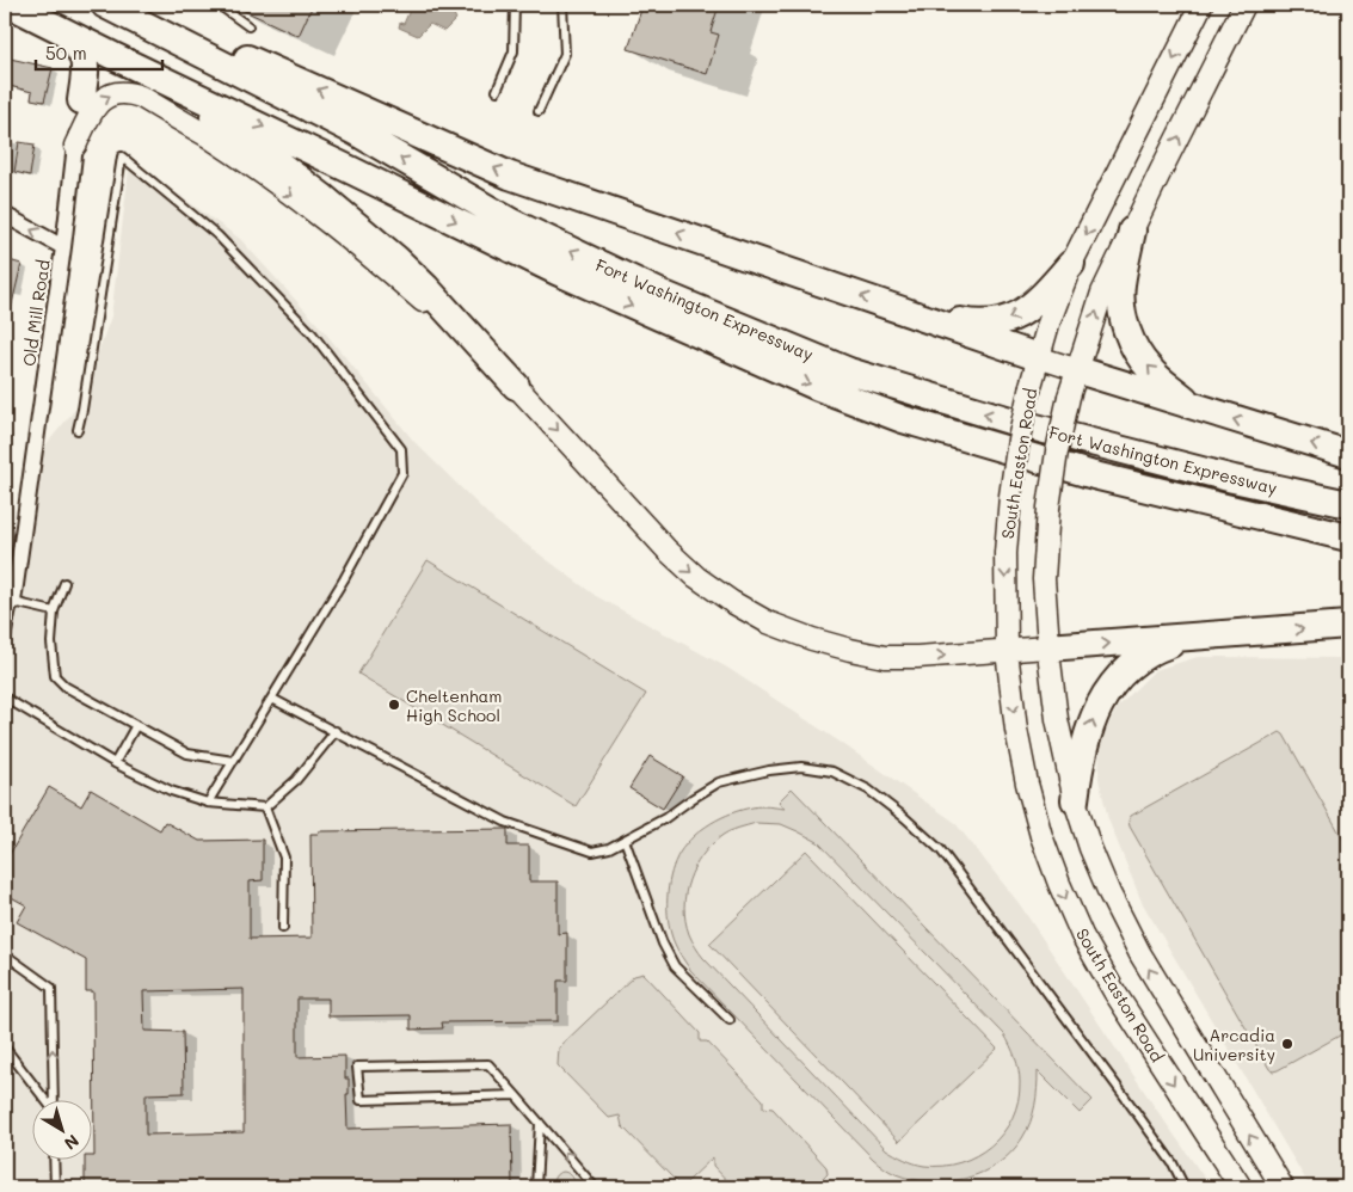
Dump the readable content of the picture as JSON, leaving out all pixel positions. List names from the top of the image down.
{
  "streets": {
    "highway": ["Fort Washington Expressway"],
    "main road": ["South Easton Road"],
    "street": ["Old Mill Road"]
  },
  "places": ["Cheltenham High School", "Arcadia University"],
  "scale_bar": "50 m",
  "north": "bottom right"
}
